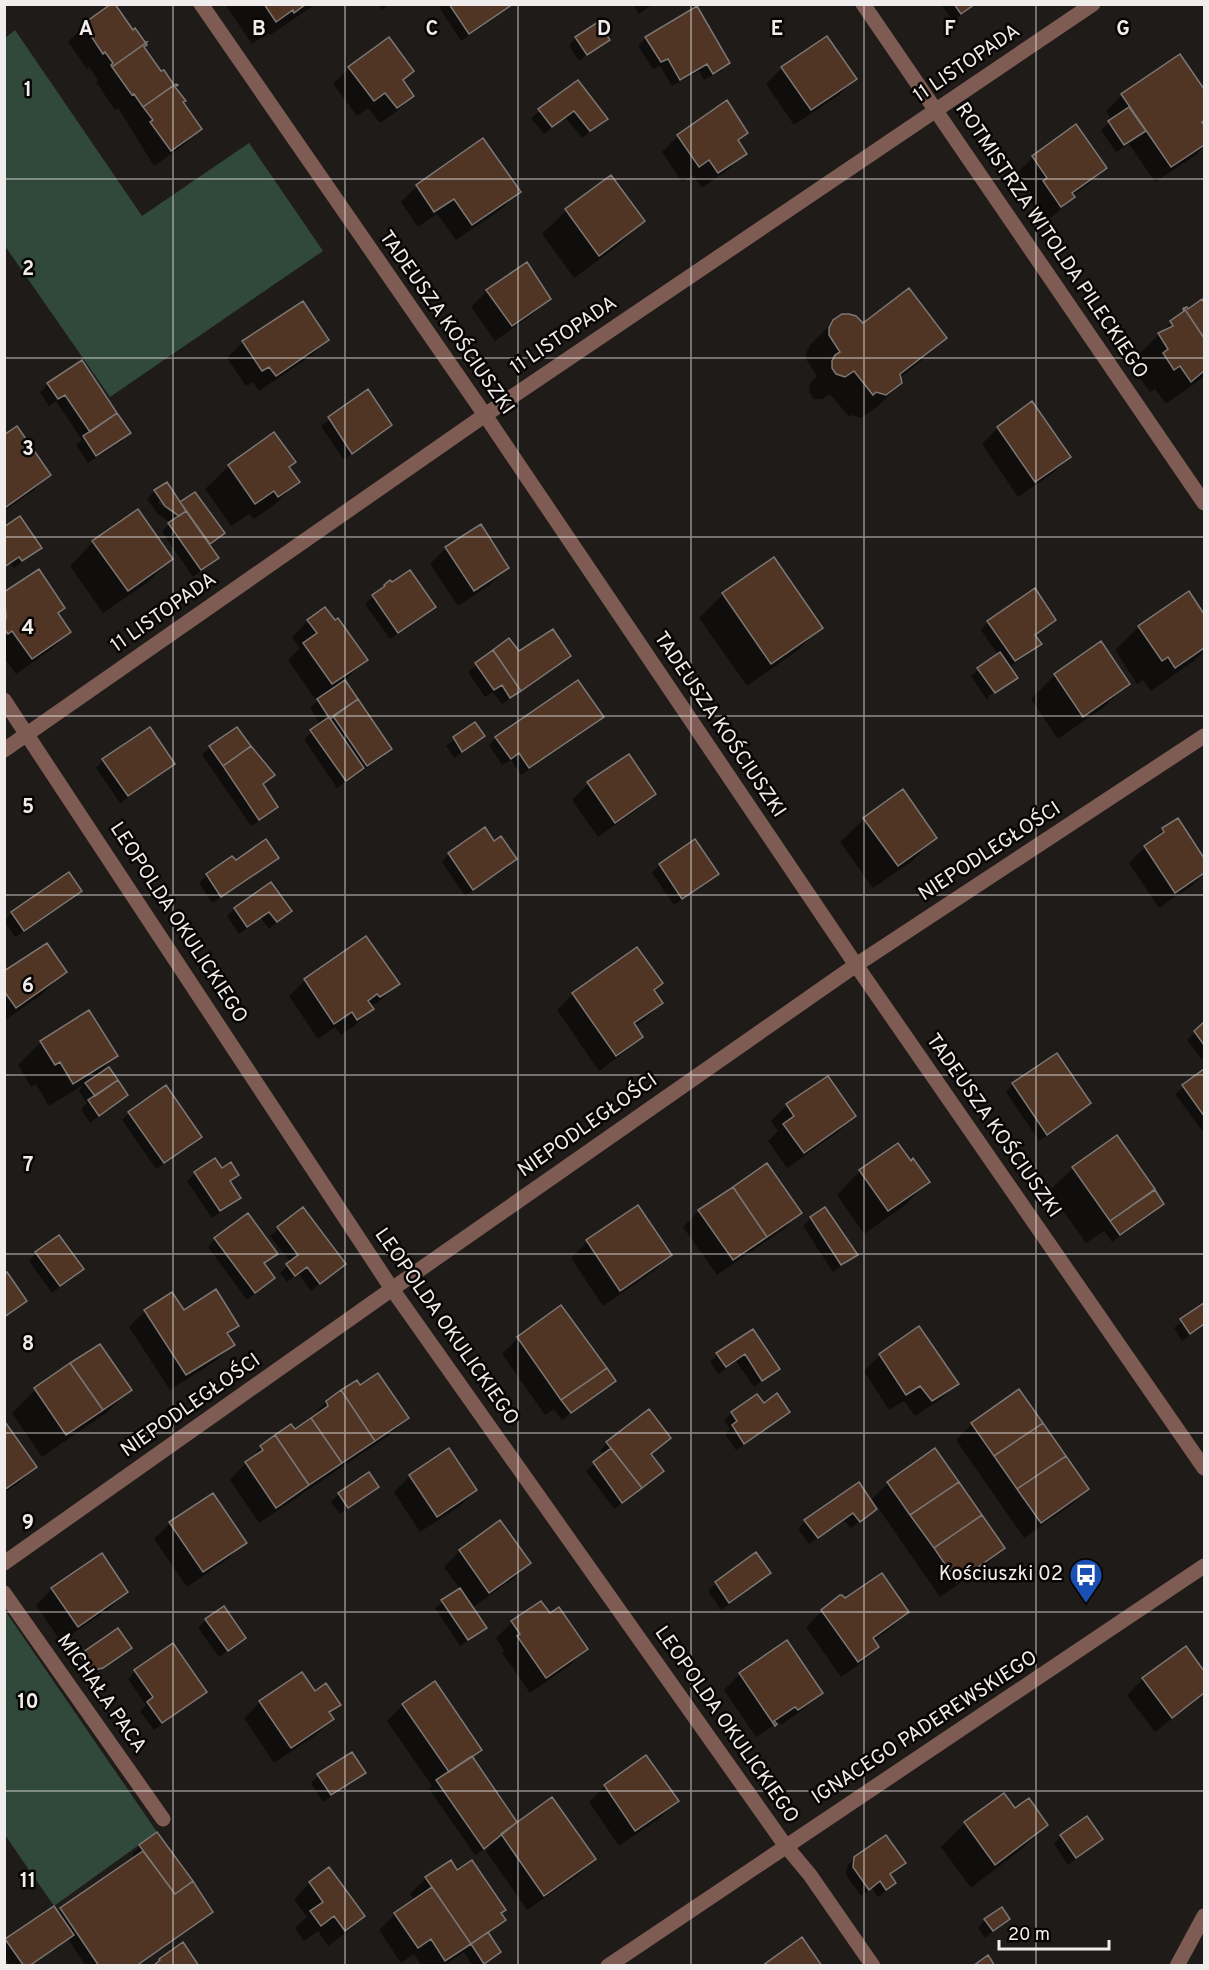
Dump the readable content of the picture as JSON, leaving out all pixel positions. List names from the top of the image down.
{
  "streets": {
    "street": [
      "11 LISTOPADA",
      "ROTMISTRZA WITOLDA PILECKIEGO",
      "TADEUSZA KOŚCIUSZKI",
      "NIEPODLEGŁOŚCI",
      "LEOPOLDA OKULICKIEGO",
      "MICHAŁA PACA",
      "IGNACEGO PADEREWSKIEGO"
    ]
  },
  "crossings": [
    ["11 LISTOPADA", "ROTMISTRZA WITOLDA PILECKIEGO"],
    ["11 LISTOPADA", "TADEUSZA KOŚCIUSZKI"],
    ["11 LISTOPADA", "LEOPOLDA OKULICKIEGO"],
    ["TADEUSZA KOŚCIUSZKI", "NIEPODLEGŁOŚCI"],
    ["NIEPODLEGŁOŚCI", "LEOPOLDA OKULICKIEGO"],
    ["LEOPOLDA OKULICKIEGO", "IGNACEGO PADEREWSKIEGO"]
  ],
  "places": {
    "bus stop": ["Kościuszki 02"]
  },
  "scale_bar": "20 m",
  "grid": {
    "columns": [
      "A",
      "B",
      "C",
      "D",
      "E",
      "F",
      "G"
    ],
    "rows": [
      "1",
      "2",
      "3",
      "4",
      "5",
      "6",
      "7",
      "8",
      "9",
      "10",
      "11"
    ]
  }
}
